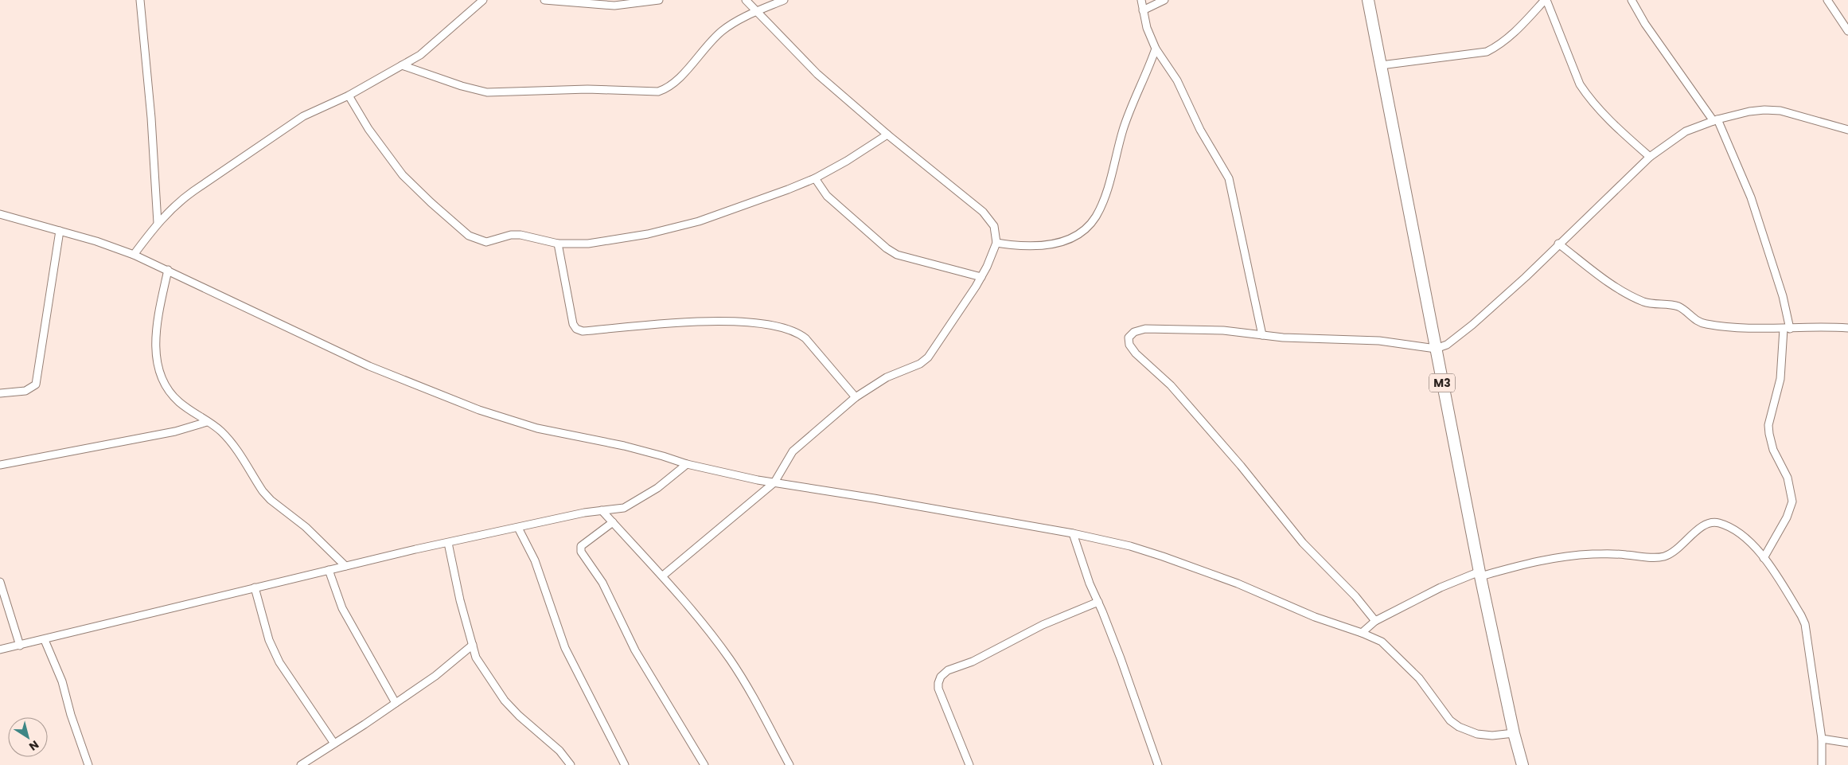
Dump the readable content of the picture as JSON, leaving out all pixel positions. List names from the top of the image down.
{
  "streets": {
    "main road": ["M3"]
  },
  "north": "bottom right"
}
